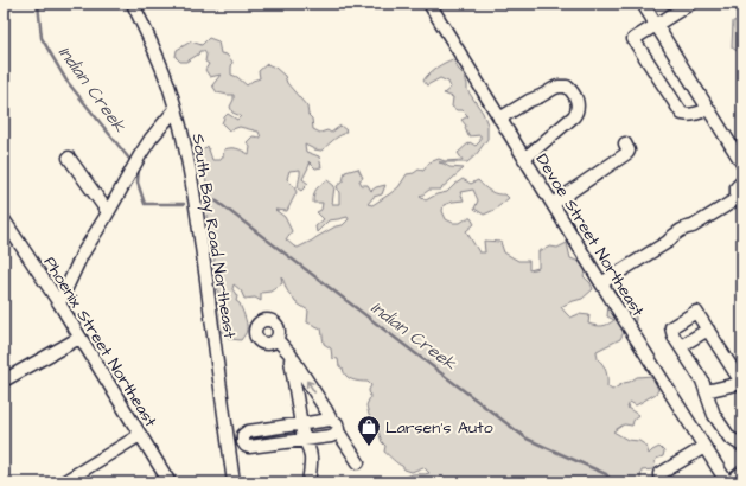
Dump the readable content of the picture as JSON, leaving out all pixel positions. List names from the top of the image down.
{
  "streets": {
    "street": ["Devoe Street Northeast", "South Bay Road Northeast", "Phoenix Street Northeast"]
  },
  "water": ["Indian Creek"],
  "places": {
    "shop": ["Larsen's Auto"]
  }
}
